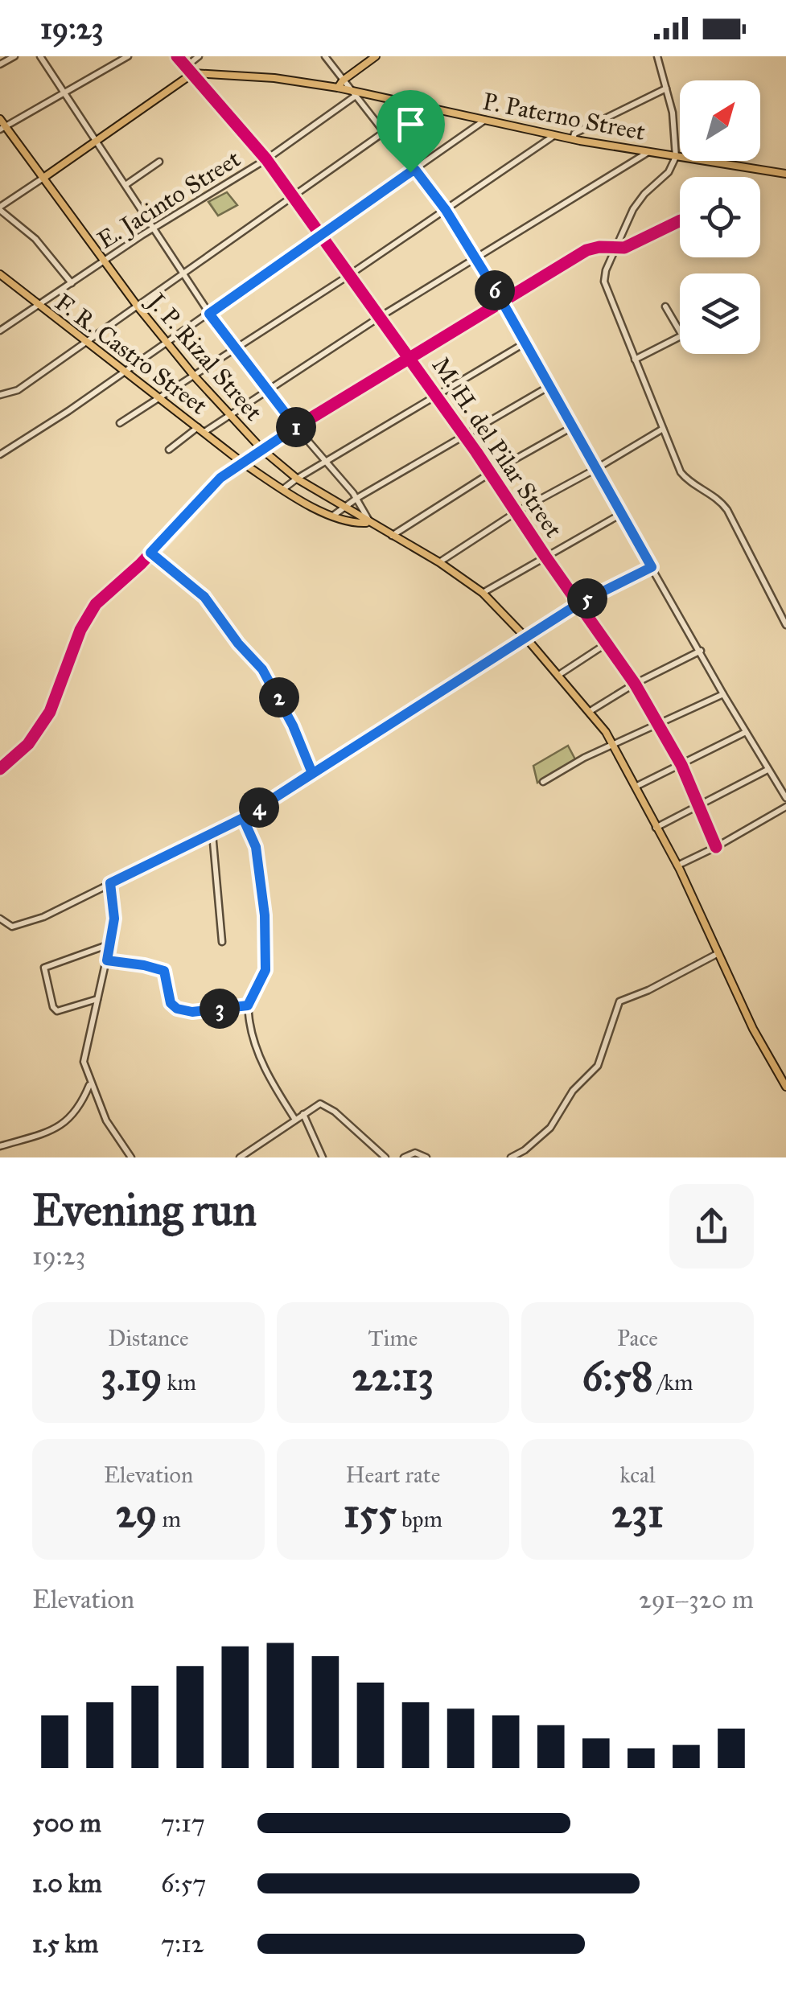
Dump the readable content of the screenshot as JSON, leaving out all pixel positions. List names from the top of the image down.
{
  "streets": {
    "main road": ["P. Paterno Street", "F. R. Castro Street", "J. P. Rizal Street"],
    "street": ["E. Jacinto Street", "M. H. del Pilar Street"]
  },
  "crossings": [
    ["P. Paterno Street", "E. Jacinto Street"],
    ["P. Paterno Street", "M. H. del Pilar Street"],
    ["E. Jacinto Street", "F. R. Castro Street"],
    ["E. Jacinto Street", "J. P. Rizal Street"],
    ["E. Jacinto Street", "M. H. del Pilar Street"],
    ["F. R. Castro Street", "J. P. Rizal Street"]
  ],
  "north": "top right",
  "page": {
    "status": "19:23",
    "pins": [
      "6",
      "1",
      "5",
      "2",
      "4",
      "3"
    ],
    "heading": ["Evening run", "19:23"],
    "stats": [
      ["Distance", "3.19 km"],
      ["Time", "22:13"],
      ["Pace", "6:58 /km"],
      ["Elevation", "29 m"],
      ["Heart rate", "155 bpm"],
      ["kcal", "231"]
    ],
    "chart": ["Elevation", "291–320 m"],
    "list": [
      {
        "name": "500 m",
        "note": "7:17"
      },
      {
        "name": "1.0 km",
        "note": "6:57"
      },
      {
        "name": "1.5 km",
        "note": "7:12"
      }
    ]
  }
}
